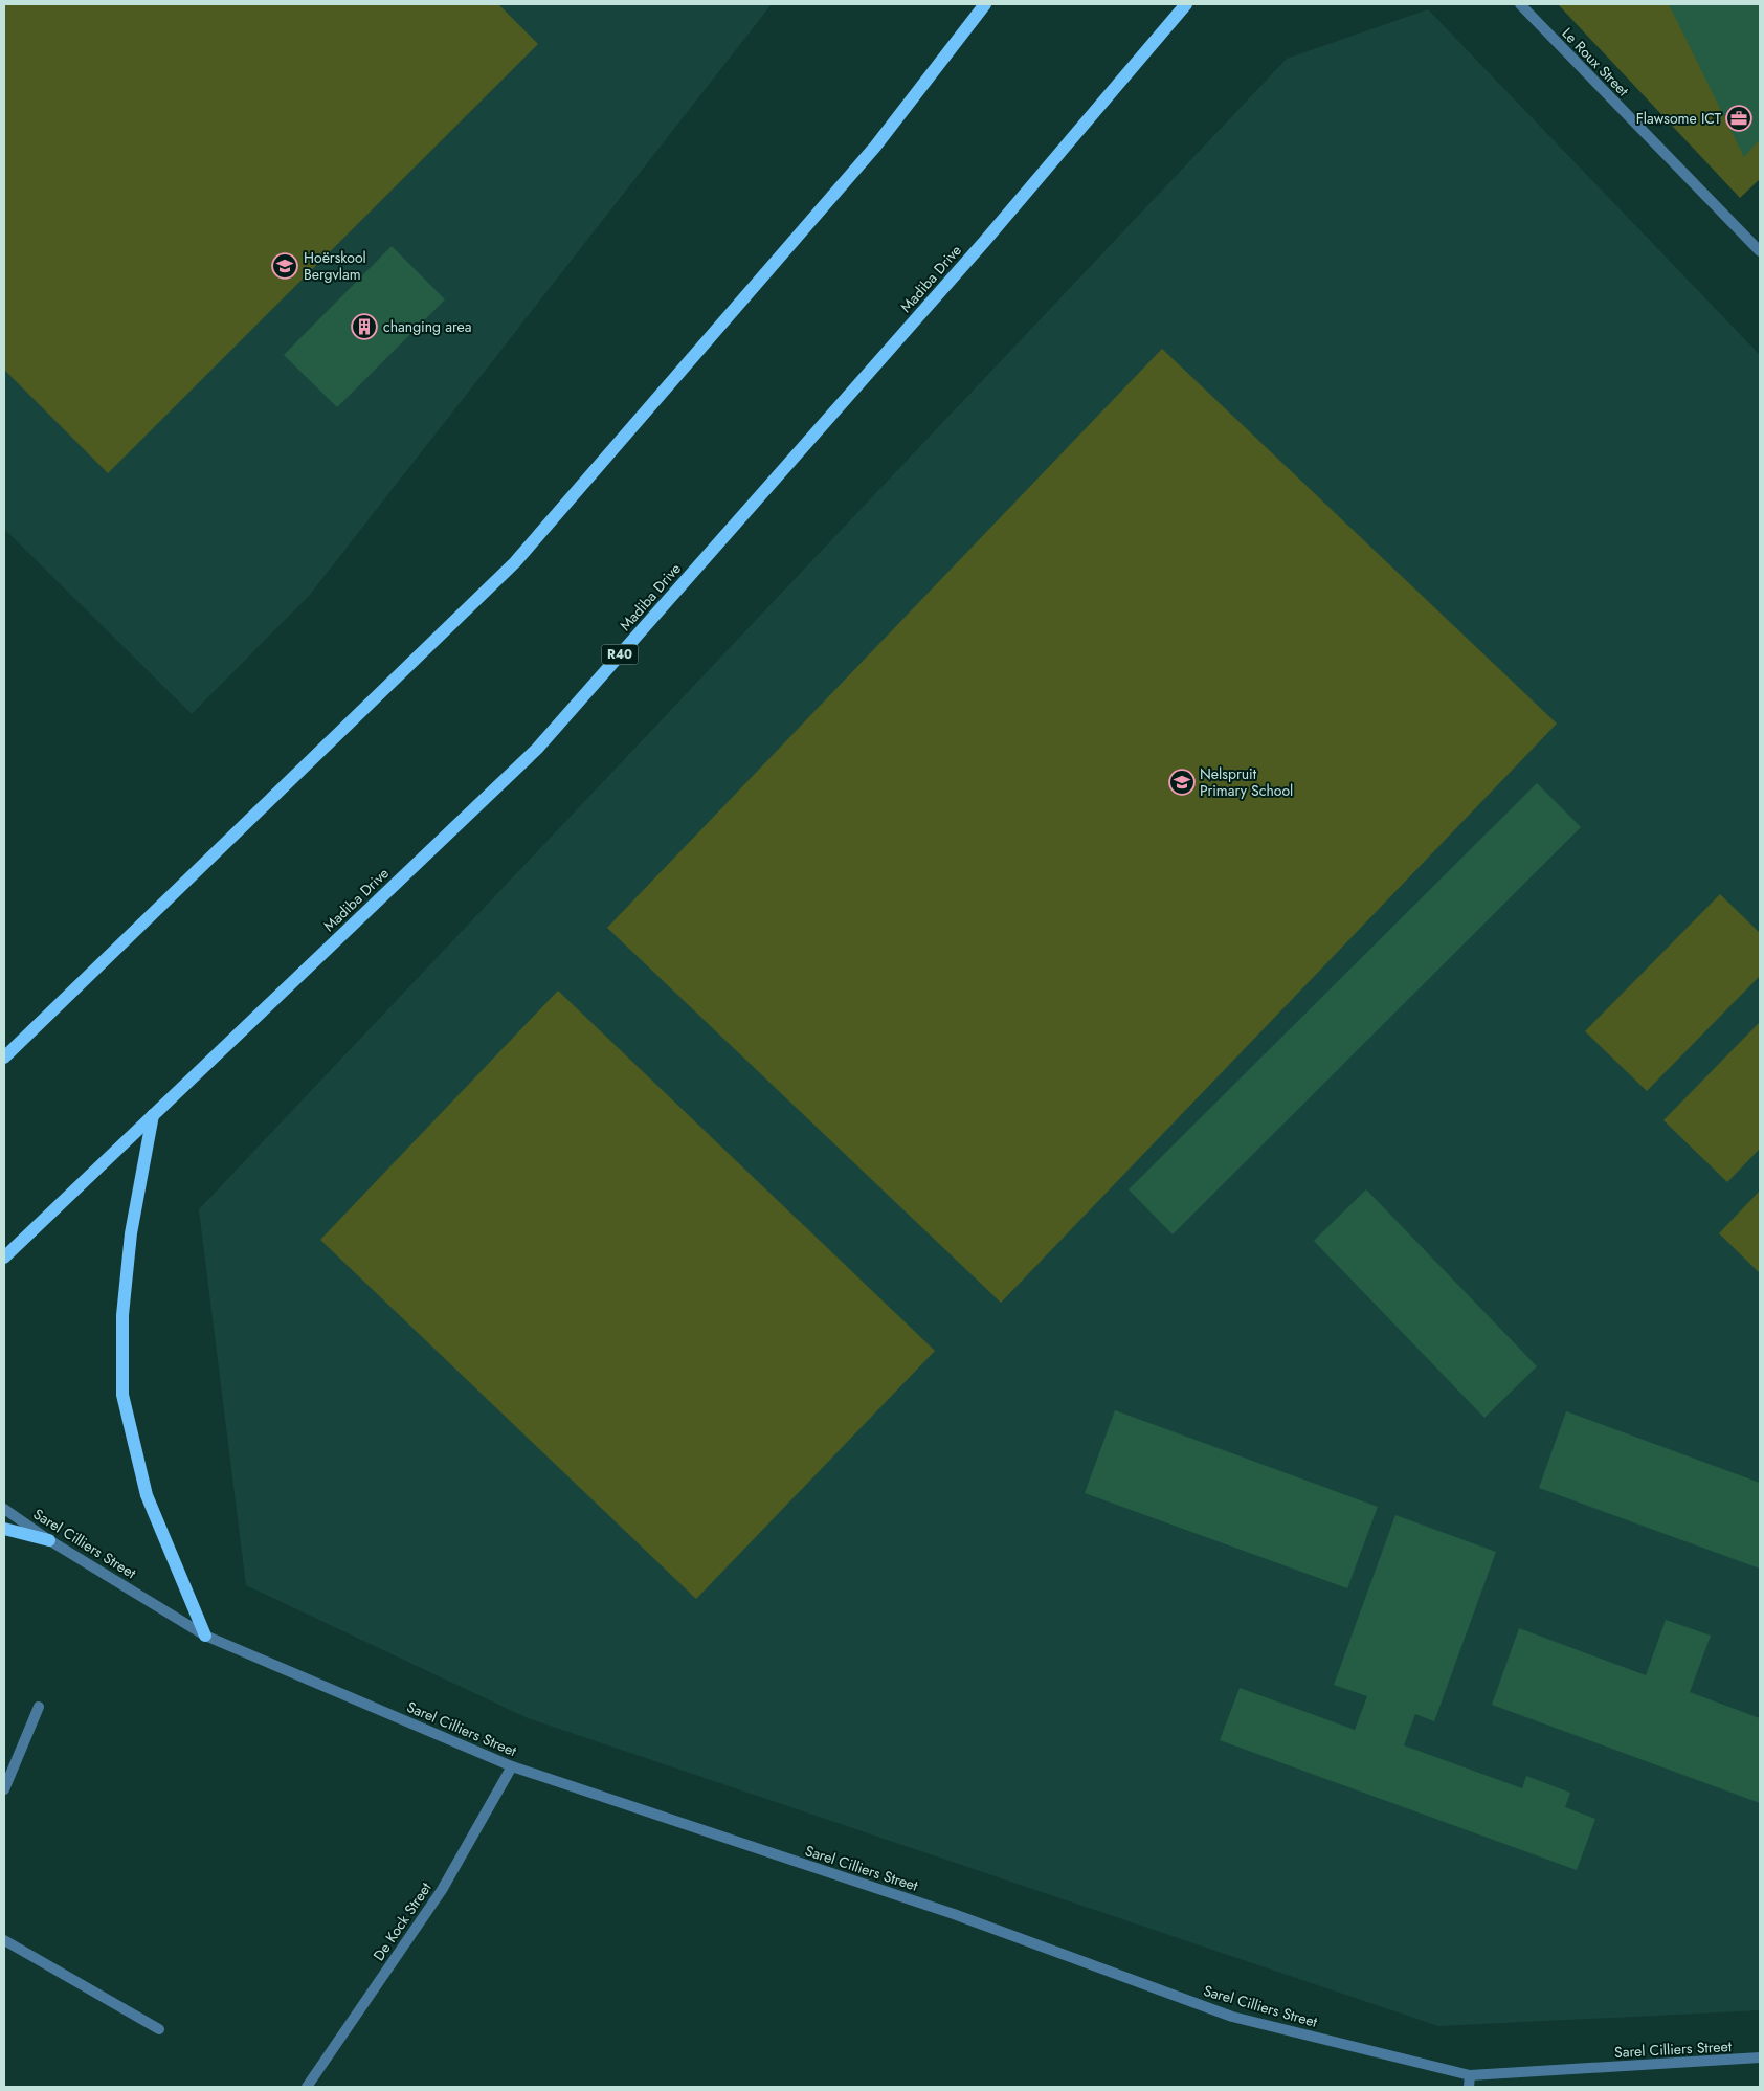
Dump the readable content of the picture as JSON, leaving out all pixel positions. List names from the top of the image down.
{
  "streets": {
    "main road": ["Madiba Drive", "R40"],
    "street": ["Le Roux Street", "Sarel Cilliers Street", "De Kock Street"]
  },
  "crossings": [
    ["Sarel Cilliers Street", "De Kock Street"]
  ],
  "places": {
    "office": ["Flawsome ICT"],
    "school or university": ["Hoërskool Bergvlam", "Nelspruit Primary School"],
    "building": ["changing area"]
  }
}
